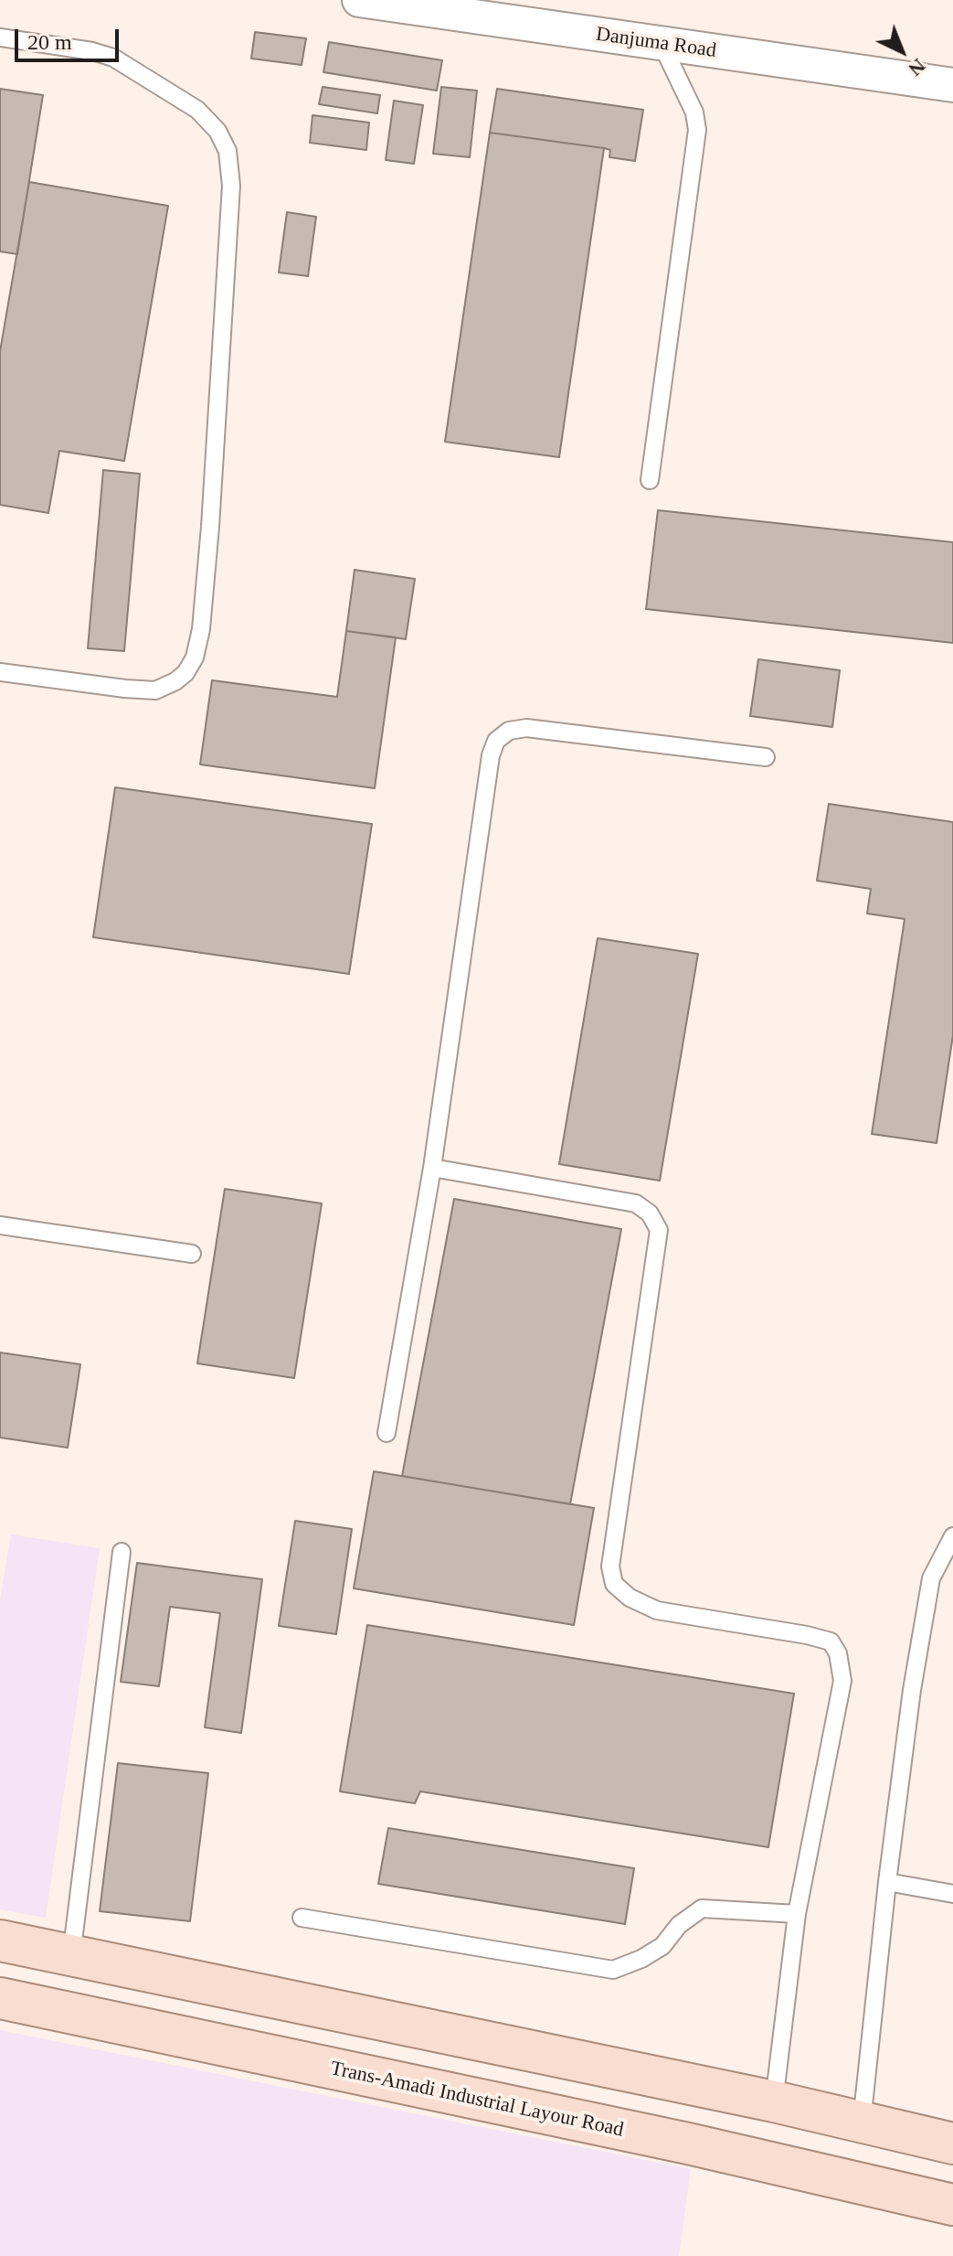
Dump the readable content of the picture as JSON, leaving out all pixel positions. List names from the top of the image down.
{
  "streets": {
    "main road": ["Trans-Amadi Industrial Layour Road"],
    "street": ["Danjuma Road"]
  },
  "scale_bar": "20 m",
  "north": "bottom right"
}
